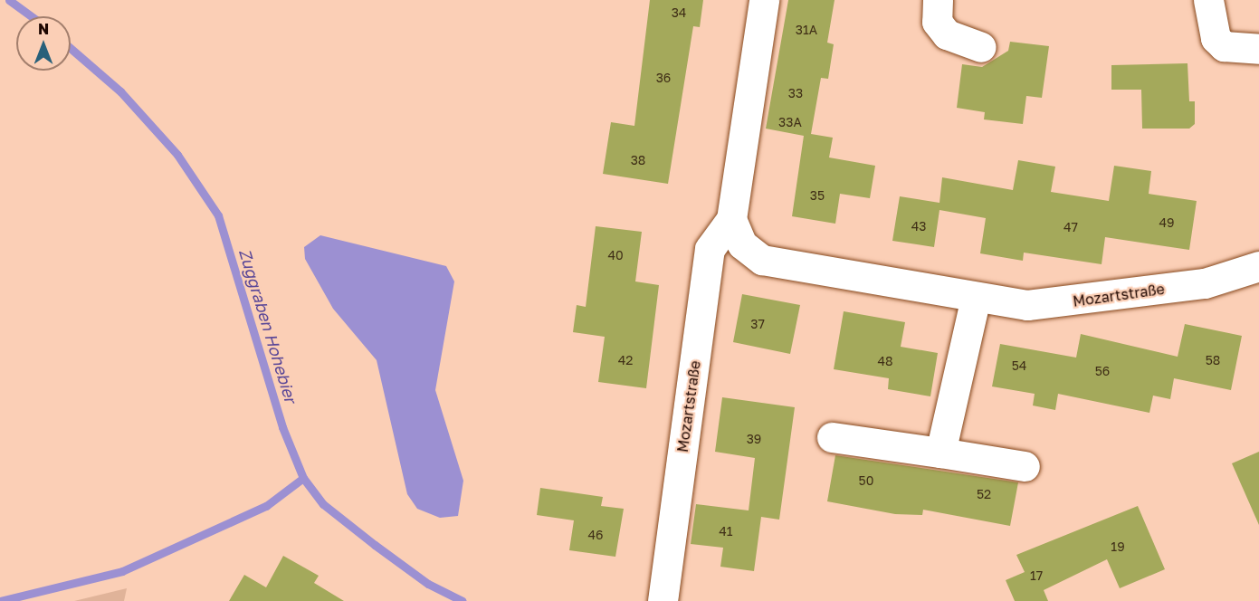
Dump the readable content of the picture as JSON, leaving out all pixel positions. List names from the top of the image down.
{
  "streets": {
    "street": ["Mozartstraße"]
  },
  "water": ["Zuggraben Hohebier"],
  "house_numbers": [
    "34",
    "31A",
    "36",
    "33",
    "33A",
    "38",
    "35",
    "49",
    "43",
    "47",
    "40",
    "37",
    "42",
    "58",
    "48",
    "54",
    "56",
    "39",
    "50",
    "52",
    "41",
    "46",
    "19",
    "17"
  ],
  "north": "top"
}
